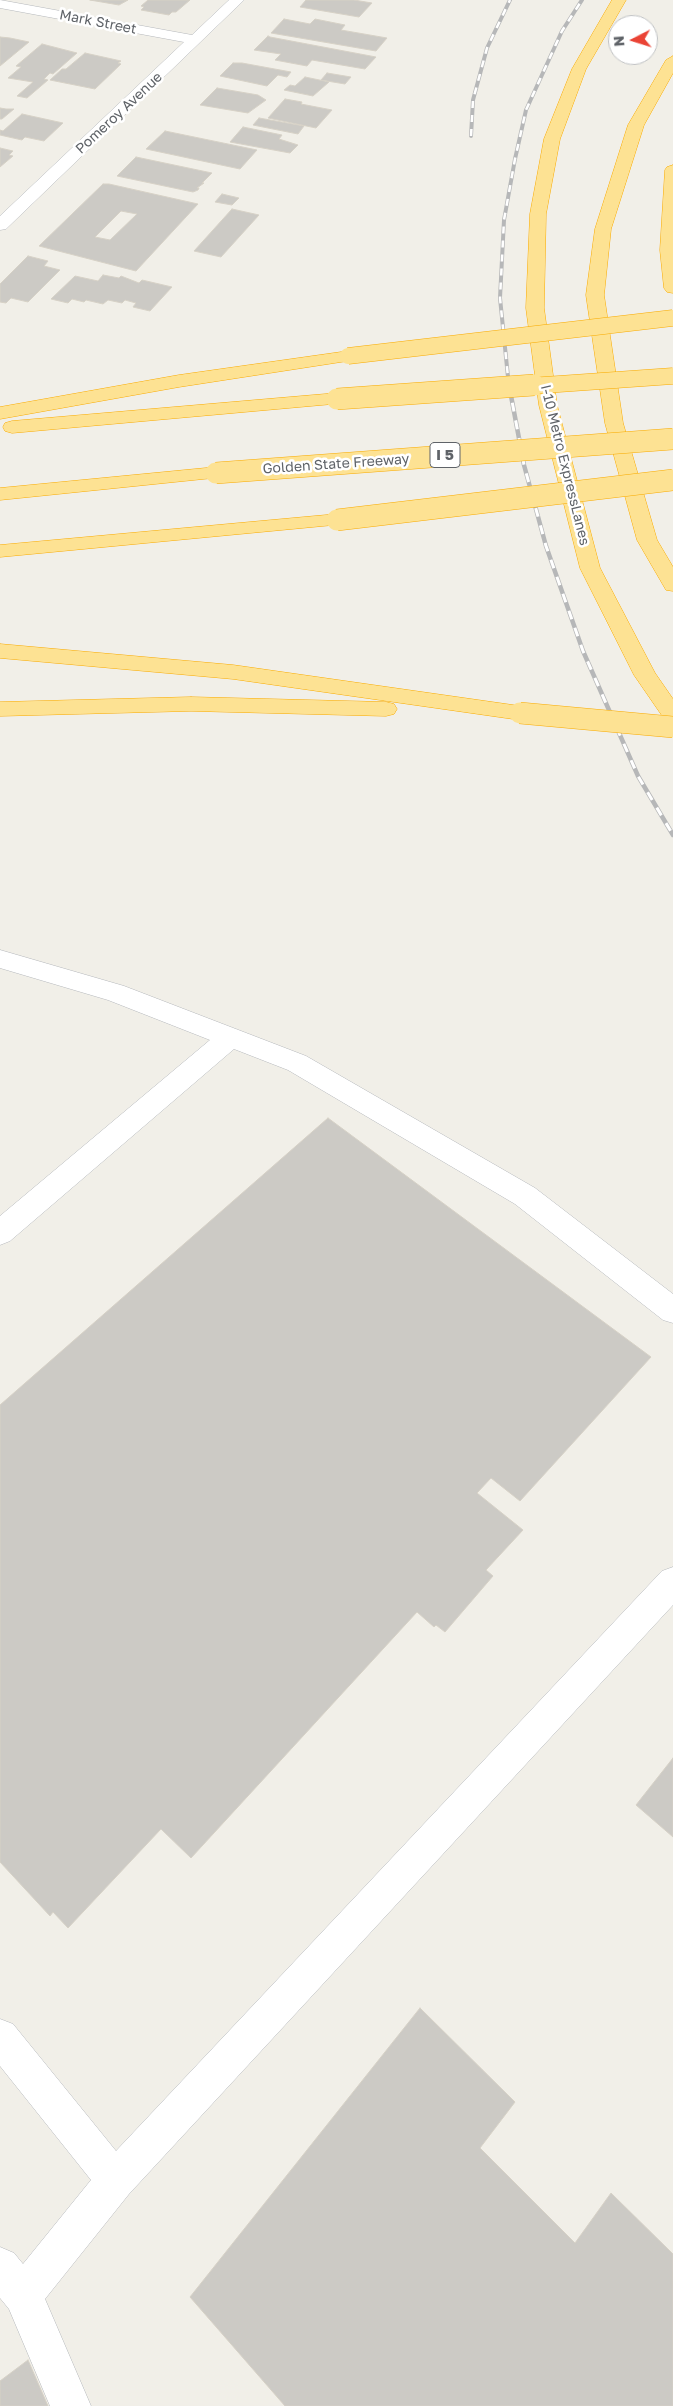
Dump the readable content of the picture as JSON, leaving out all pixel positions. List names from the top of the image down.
{
  "streets": {
    "highway": ["I 5", "Golden State Freeway", "I-10 Metro ExpressLanes"],
    "street": ["Mark Street", "Pomeroy Avenue"]
  },
  "crossings": [
    ["Mark Street", "Pomeroy Avenue"]
  ],
  "north": "left"
}
